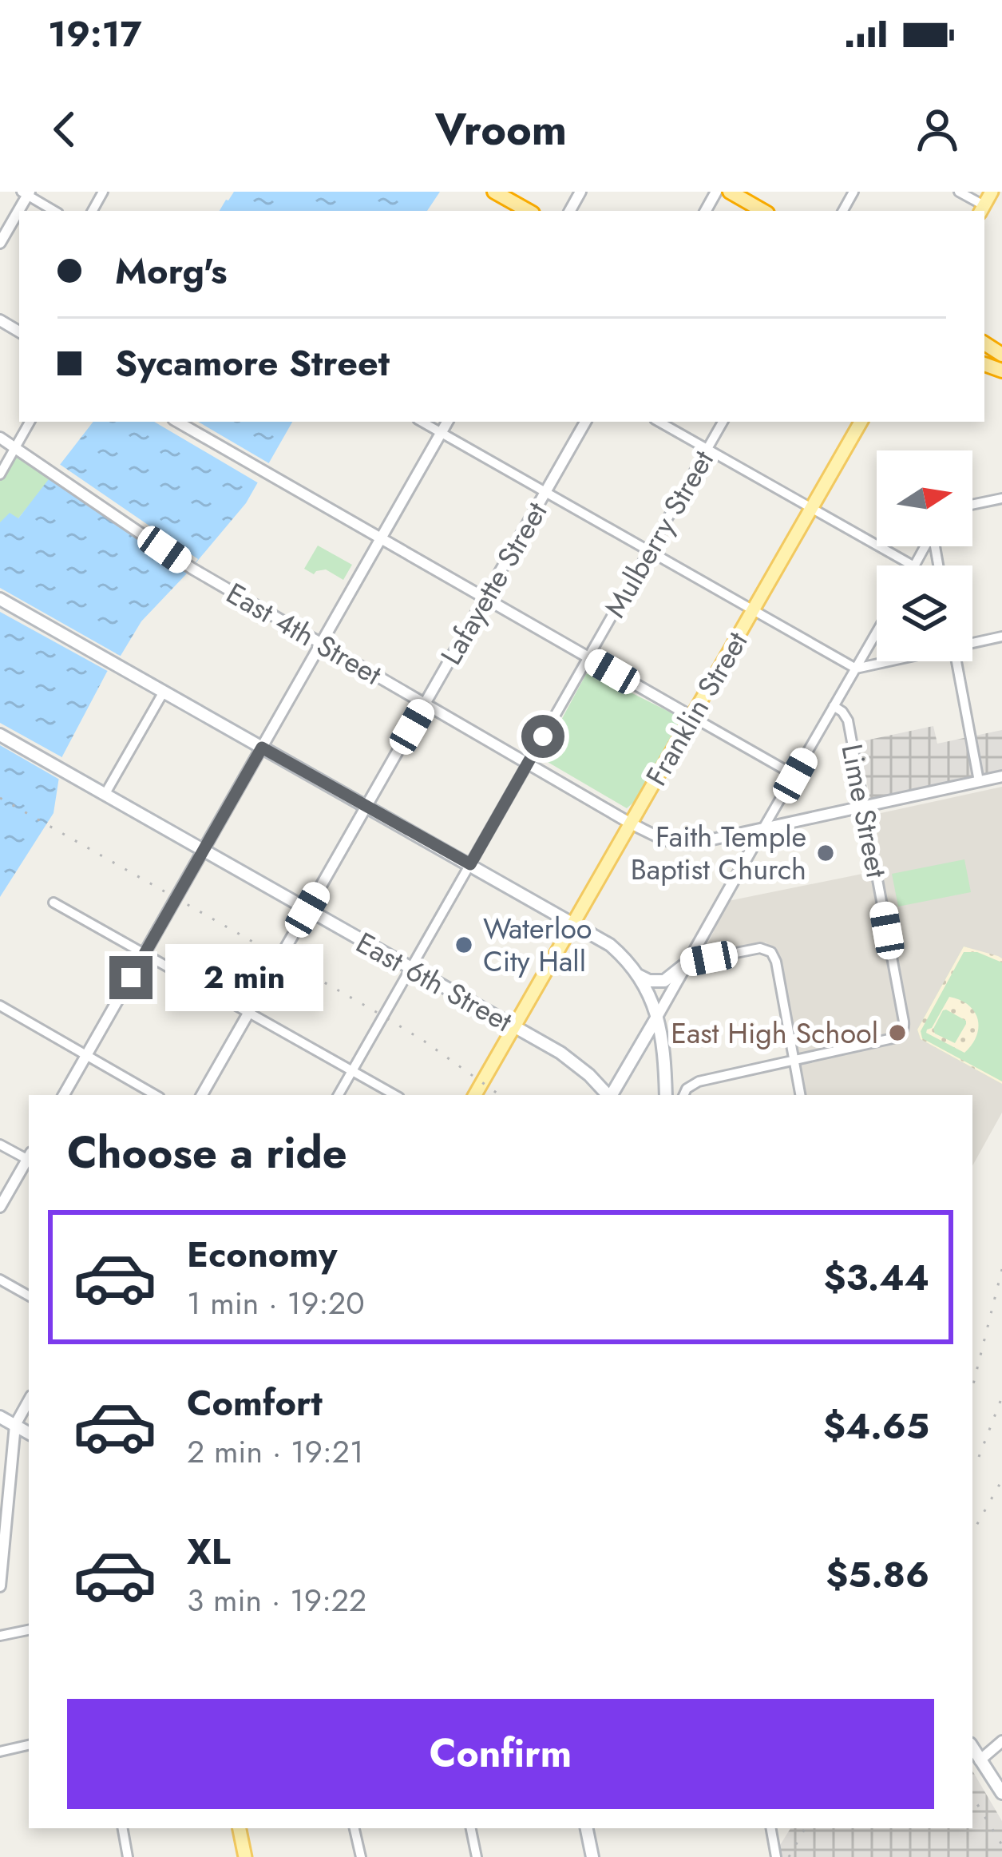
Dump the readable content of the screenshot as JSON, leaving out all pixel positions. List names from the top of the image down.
{
  "streets": {
    "main road": ["Franklin Street", "East 6th Street"],
    "street": [
      "Mulberry Street",
      "Lafayette Street",
      "East 4th Street",
      "Lime Street"
    ]
  },
  "crossings": [
    ["Mulberry Street", "East 4th Street"],
    ["Mulberry Street", "East 6th Street"],
    ["Lafayette Street", "East 4th Street"],
    ["Lafayette Street", "East 6th Street"],
    ["East 4th Street", "Franklin Street"],
    ["East 4th Street", "Lime Street"],
    ["Franklin Street", "East 6th Street"]
  ],
  "places": ["Faith Temple Baptist Church", "Waterloo City Hall", "East High School"],
  "north": "right",
  "page": {
    "status": "19:17",
    "header": "Vroom",
    "banner": ["Morg's", "Sycamore Street"],
    "bubble": "2 min",
    "heading": "Choose a ride",
    "list": [
      {
        "name": "Economy",
        "note": "1 min · 19:20",
        "value": "$3.44"
      },
      {
        "name": "Comfort",
        "note": "2 min · 19:21",
        "value": "$4.65"
      },
      {
        "name": "XL",
        "note": "3 min · 19:22",
        "value": "$5.86"
      }
    ],
    "buttons": "Confirm"
  }
}
